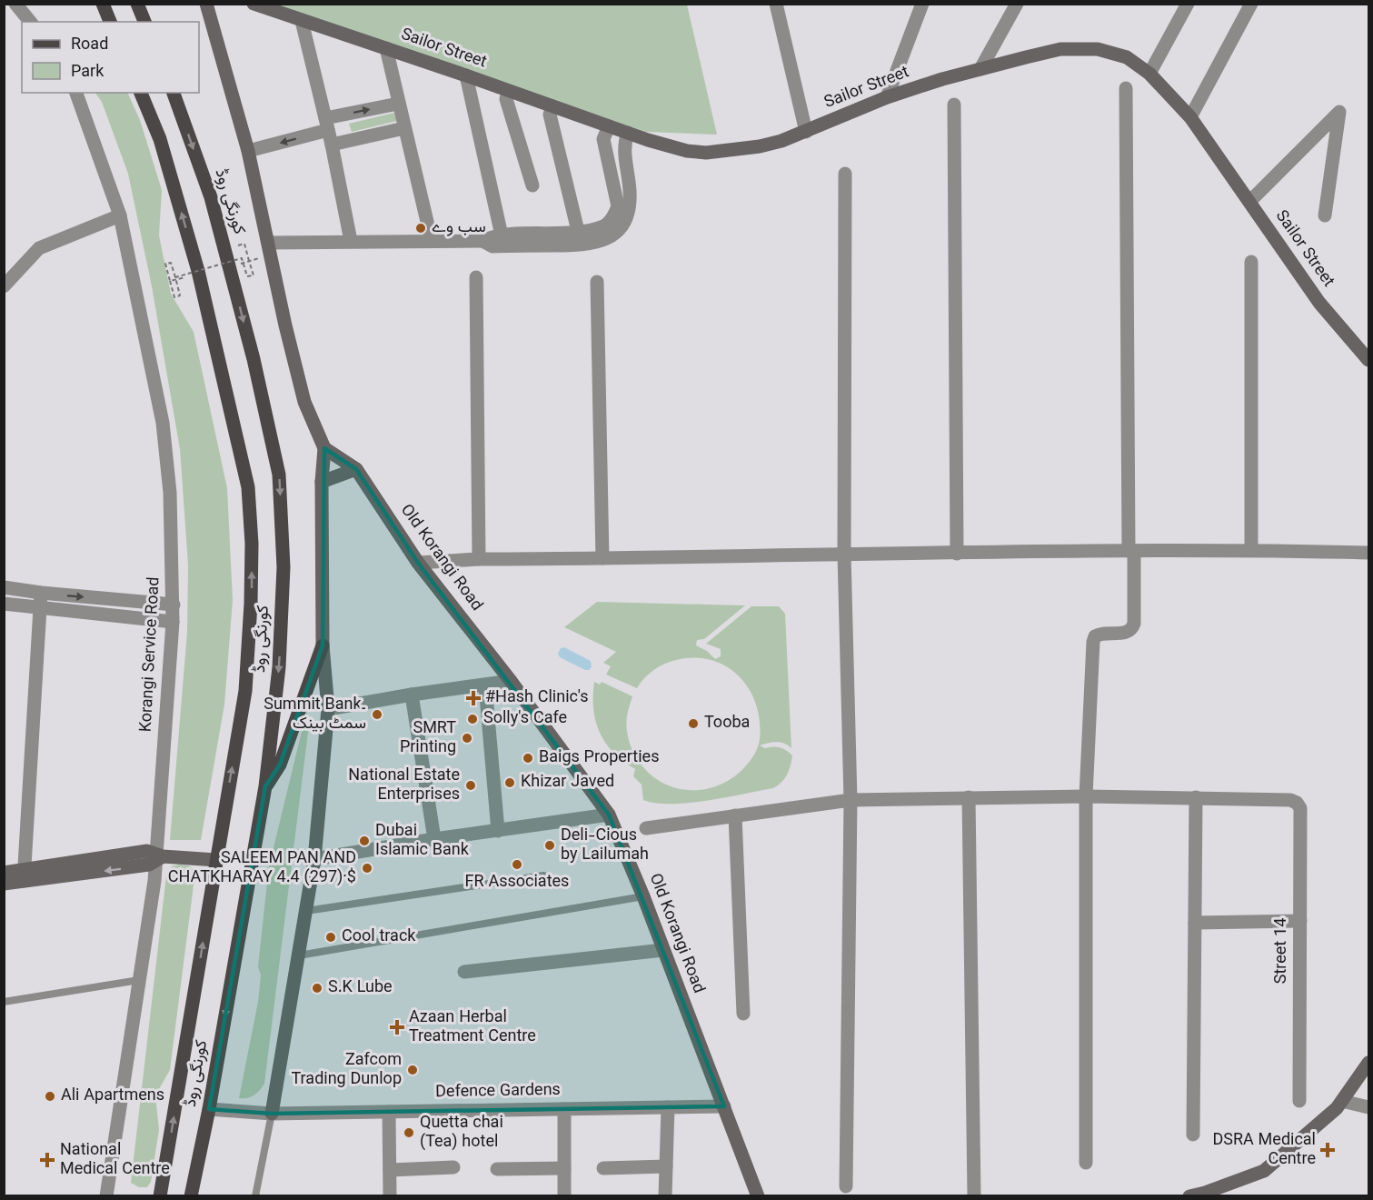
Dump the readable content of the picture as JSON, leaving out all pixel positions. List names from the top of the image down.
{
  "streets": {
    "main road": ["کورنگی روڈ"],
    "street": [
      "Sailor Street",
      "Old Korangi Road",
      "Korangi Service Road",
      "Street 14",
      "Defence Gardens"
    ]
  },
  "crossings": [
    ["کورنگی روڈ", "Defence Gardens"],
    ["Old Korangi Road", "Defence Gardens"]
  ],
  "places": {
    "other": [
      "سب وے",
      "Summit Bank۔ سمٹ بینک",
      "Solly's Cafe",
      "Tooba",
      "SMRT Printing",
      "Baigs Properties",
      "Khizar Javed",
      "National Estate Enterprises",
      "Dubai Islamic Bank",
      "Deli-Cious by Lailumah",
      "FR Associates",
      "SALEEM PAN AND CHATKHARAY 4.4 (297)·$",
      "Cool track",
      "S.K Lube",
      "Zafcom Trading Dunlop",
      "Ali Apartmens",
      "Quetta chai (Tea) hotel"
    ],
    "health": [
      "#Hash Clinic's",
      "Azaan Herbal Treatment Centre",
      "DSRA Medical Centre",
      "National Medical Centre"
    ]
  },
  "legend": ["Road", "Park"]
}
